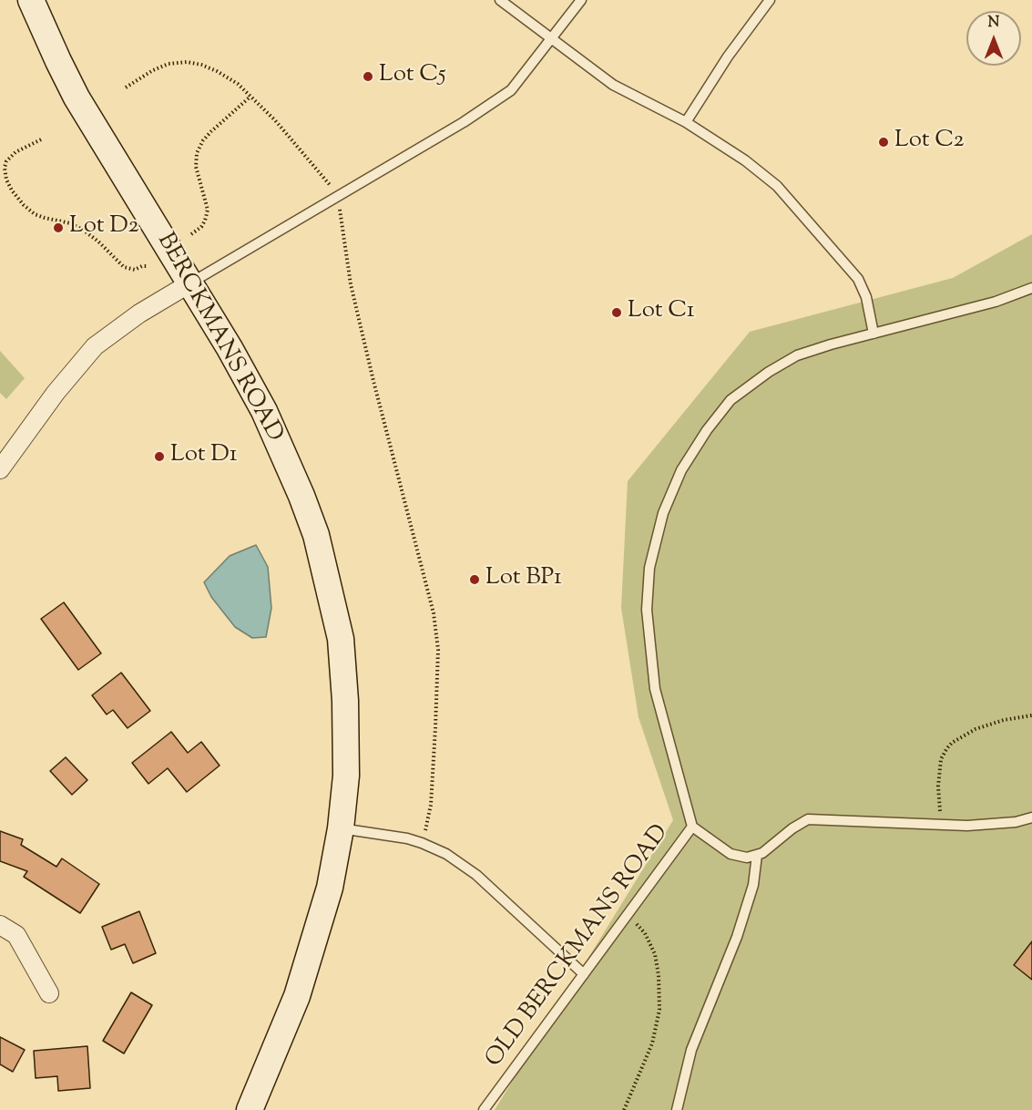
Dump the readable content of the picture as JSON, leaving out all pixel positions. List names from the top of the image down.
{
  "streets": {
    "main road": ["BERCKMANS ROAD"],
    "lane": ["OLD BERCKMANS ROAD"]
  },
  "places": [
    "Lot C5",
    "Lot C2",
    "Lot D2",
    "Lot C1",
    "Lot D1",
    "Lot BP1"
  ],
  "north": "top"
}
